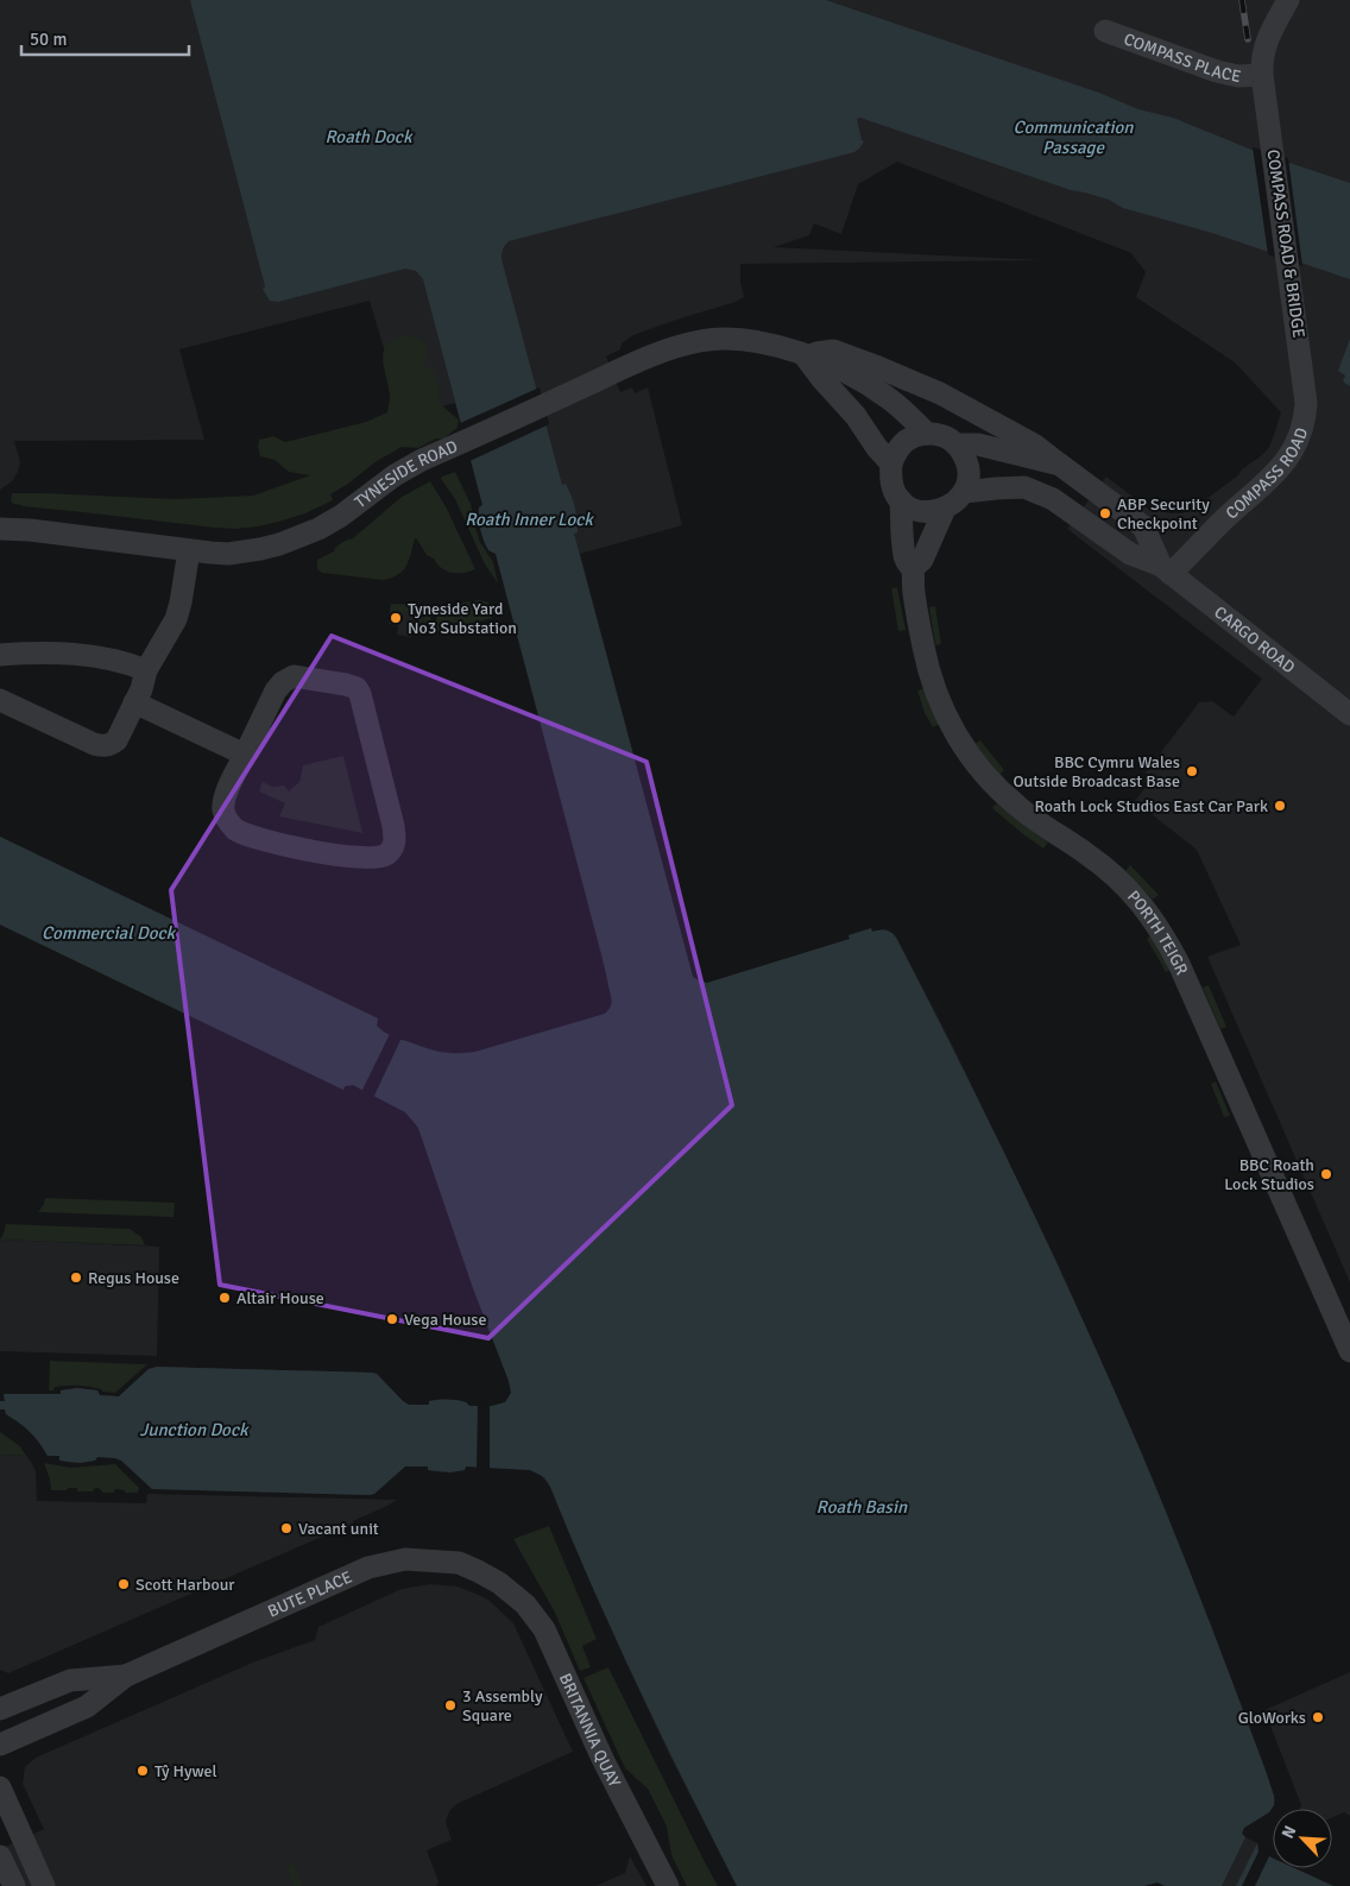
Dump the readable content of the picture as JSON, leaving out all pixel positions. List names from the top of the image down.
{
  "streets": {
    "street": [
      "COMPASS PLACE",
      "COMPASS ROAD & BRIDGE",
      "COMPASS ROAD",
      "TYNESIDE ROAD",
      "CARGO ROAD",
      "PORTH TEIGR",
      "BUTE PLACE",
      "BRITANNIA QUAY"
    ]
  },
  "crossings": [
    ["COMPASS PLACE", "COMPASS ROAD & BRIDGE"],
    ["COMPASS ROAD & BRIDGE", "COMPASS ROAD"],
    ["COMPASS ROAD", "CARGO ROAD"],
    ["BUTE PLACE", "BRITANNIA QUAY"]
  ],
  "water": [
    "Communication Passage",
    "Roath Dock",
    "Roath Inner Lock",
    "Commercial Dock",
    "Junction Dock",
    "Roath Basin"
  ],
  "places": [
    "ABP Security Checkpoint",
    "Tyneside Yard No3 Substation",
    "BBC Cymru Wales Outside Broadcast Base",
    "Roath Lock Studios East Car Park",
    "BBC Roath Lock Studios",
    "Regus House",
    "Altair House",
    "Vega House",
    "Vacant unit",
    "Scott Harbour",
    "3 Assembly Square",
    "GloWorks",
    "Tŷ Hywel"
  ],
  "scale_bar": "50 m",
  "north": "top left"
}
